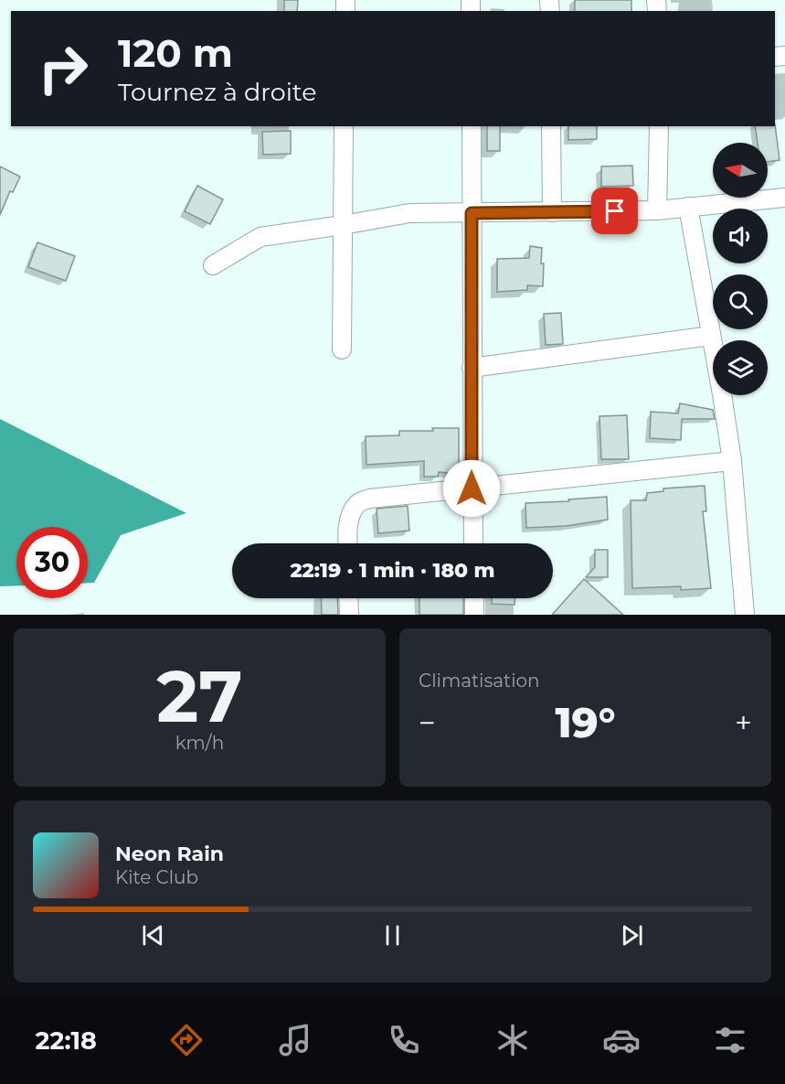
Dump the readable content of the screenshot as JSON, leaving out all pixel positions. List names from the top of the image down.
{
  "north": "left",
  "page": {
    "turn": ["120 m", "Tournez à droite"],
    "limit": "30",
    "trip": "22:19 · 1 min · 180 m",
    "tile": [
      ["27", "km/h"],
      "Climatisation"
    ],
    "heat": ["−", "19°", "+"],
    "song": ["Neon Rain", "Kite Club"],
    "tabs": "22:18"
  }
}
